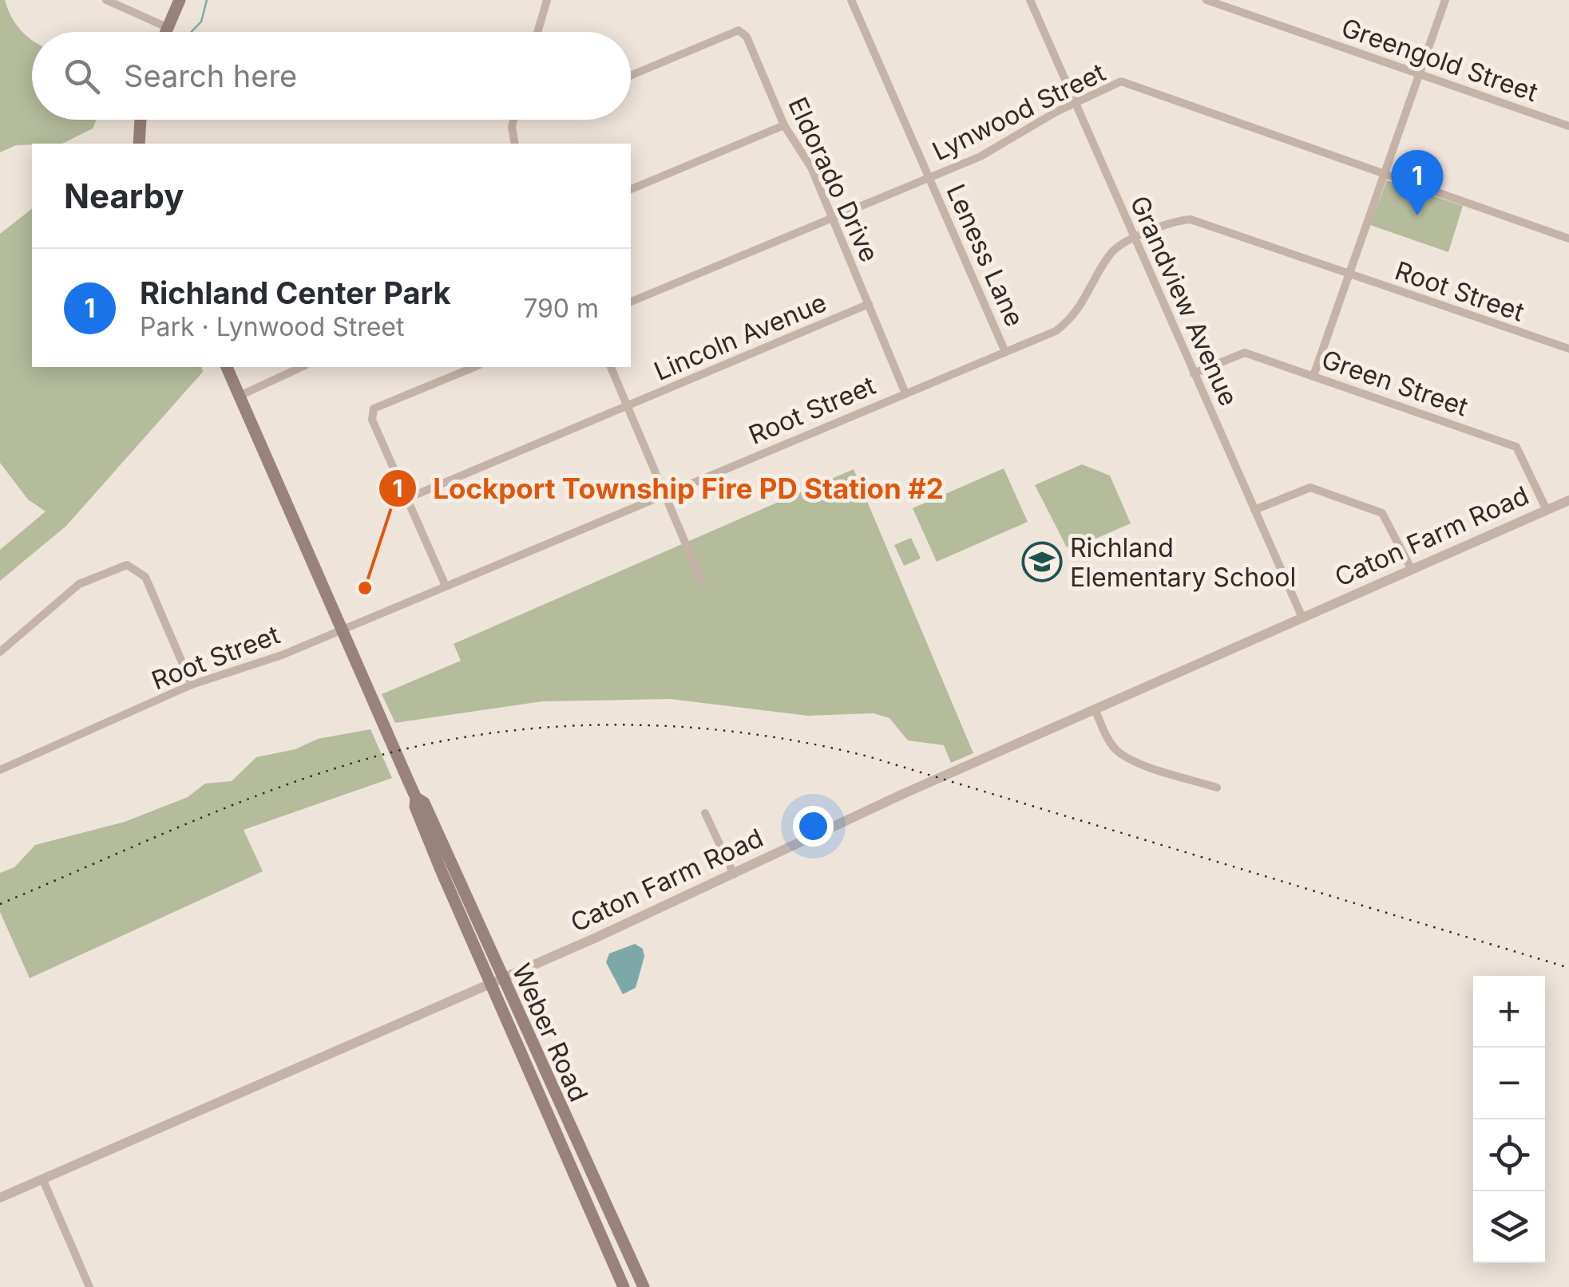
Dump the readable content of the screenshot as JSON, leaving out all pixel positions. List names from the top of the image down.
{
  "streets": {
    "main road": ["Weber Road"],
    "street": [
      "Greengold Street",
      "Lynwood Street",
      "Eldorado Drive",
      "Leness Lane",
      "Root Street",
      "Grandview Avenue",
      "Lincoln Avenue",
      "Green Street",
      "Caton Farm Road"
    ]
  },
  "crossings": [
    ["Lynwood Street", "Eldorado Drive"],
    ["Lynwood Street", "Leness Lane"],
    ["Lynwood Street", "Grandview Avenue"],
    ["Eldorado Drive", "Root Street"],
    ["Eldorado Drive", "Lincoln Avenue"],
    ["Leness Lane", "Root Street"],
    ["Root Street", "Grandview Avenue"],
    ["Root Street", "Weber Road"],
    ["Grandview Avenue", "Green Street"],
    ["Grandview Avenue", "Caton Farm Road"],
    ["Green Street", "Caton Farm Road"],
    ["Caton Farm Road", "Weber Road"]
  ],
  "places": {
    "school or university": ["Richland Elementary School"],
    "other": ["Lockport Township Fire PD Station #2"]
  },
  "page": {
    "search": "Search here",
    "heading": "Nearby",
    "pins": "1",
    "list": [
      {
        "mark": "1",
        "name": "Richland Center Park",
        "note": "Park · Lynwood Street",
        "value": "790 m"
      }
    ],
    "map_buttons": ["+", "−"]
  }
}
